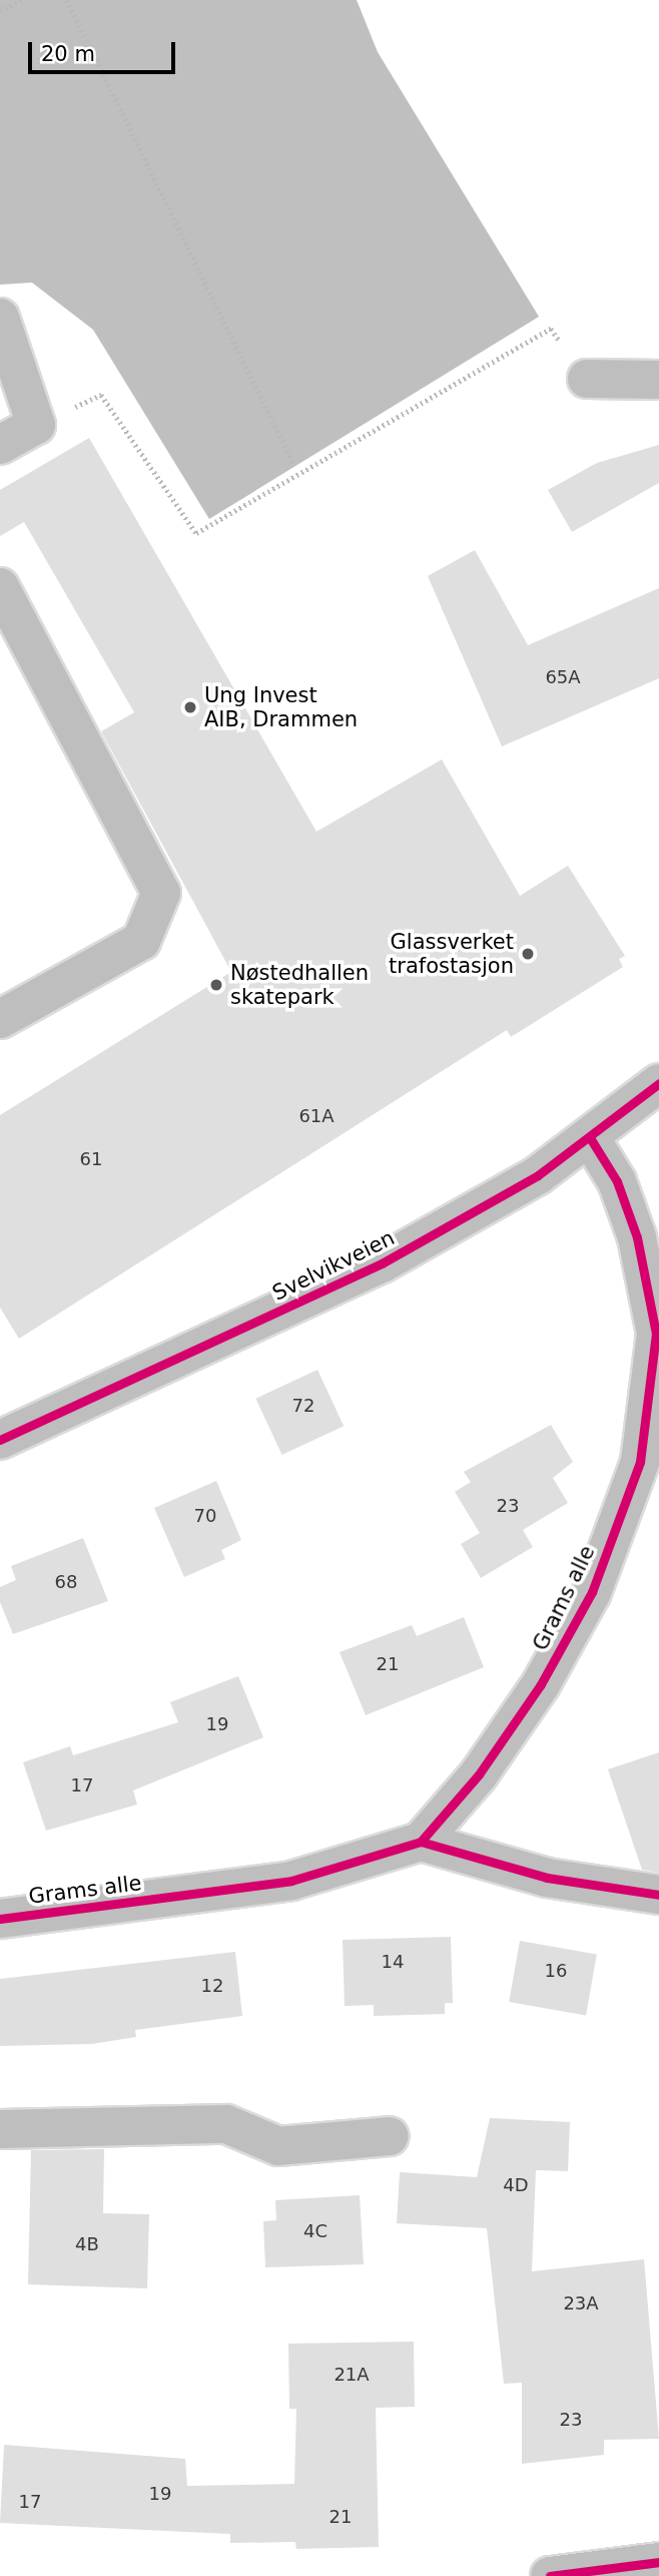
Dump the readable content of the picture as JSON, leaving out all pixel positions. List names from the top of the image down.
{
  "streets": {
    "street": ["Svelvikveien", "Grams alle"]
  },
  "crossings": [
    ["Svelvikveien", "Grams alle"]
  ],
  "places": ["Ung Invest AIB, Drammen", "Glassverket trafostasjon", "Nøstedhallen skatepark"],
  "house_numbers": [
    "65A",
    "61A",
    "61",
    "72",
    "23",
    "70",
    "68",
    "21",
    "19",
    "17",
    "14",
    "16",
    "12",
    "4D",
    "4C",
    "4B",
    "23A",
    "21A",
    "23",
    "19",
    "17",
    "21"
  ],
  "scale_bar": "20 m"
}
